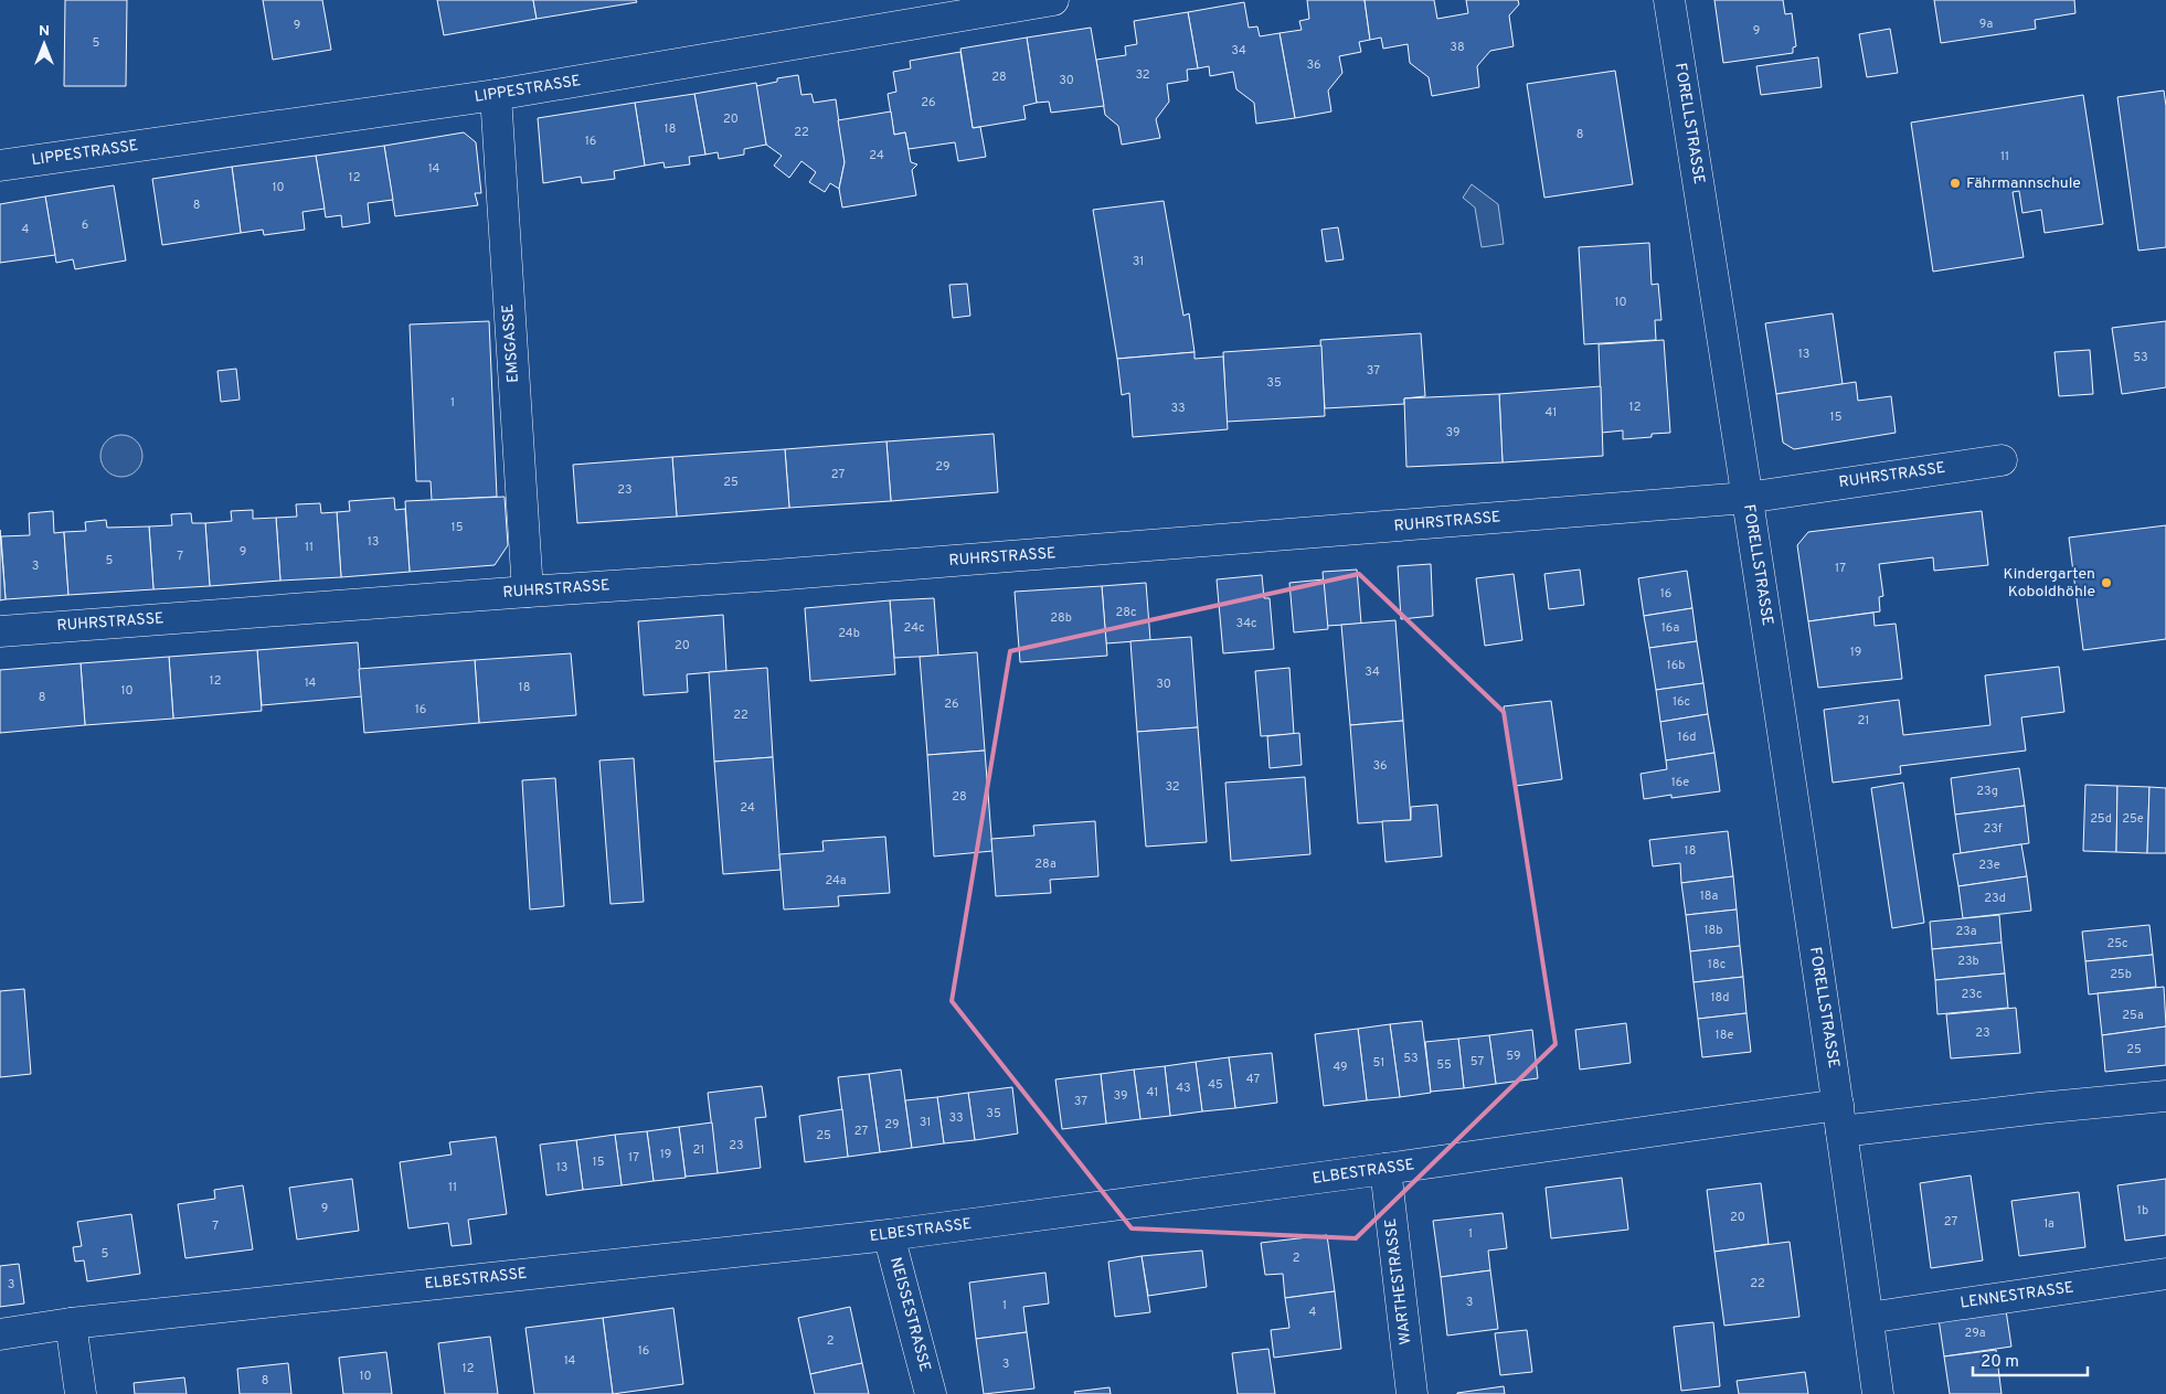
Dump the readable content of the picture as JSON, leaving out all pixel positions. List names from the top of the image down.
{
  "streets": {
    "street": [
      "LIPPESTRASSE",
      "FORELLSTRASSE",
      "EMSGASSE",
      "RUHRSTRASSE",
      "ELBESTRASSE",
      "WARTHESTRASSE",
      "LENNESTRASSE",
      "NEISSESTRASSE"
    ]
  },
  "crossings": [
    ["LIPPESTRASSE", "EMSGASSE"],
    ["FORELLSTRASSE", "RUHRSTRASSE"],
    ["FORELLSTRASSE", "ELBESTRASSE"],
    ["FORELLSTRASSE", "LENNESTRASSE"],
    ["EMSGASSE", "RUHRSTRASSE"],
    ["ELBESTRASSE", "WARTHESTRASSE"],
    ["ELBESTRASSE", "NEISSESTRASSE"]
  ],
  "places": ["Fährmannschule", "Kindergarten Koboldhöhle"],
  "house_numbers": [
    "9a",
    "9",
    "9",
    "5",
    "38",
    "34",
    "36",
    "32",
    "28",
    "30",
    "26",
    "20",
    "18",
    "22",
    "8",
    "16",
    "24",
    "11",
    "14",
    "12",
    "10",
    "8",
    "6",
    "4",
    "31",
    "10",
    "13",
    "53",
    "37",
    "35",
    "1",
    "12",
    "33",
    "41",
    "15",
    "39",
    "29",
    "27",
    "25",
    "23",
    "15",
    "13",
    "11",
    "9",
    "7",
    "5",
    "3",
    "17",
    "16",
    "28c",
    "28b",
    "34c",
    "24c",
    "16a",
    "24b",
    "20",
    "19",
    "16b",
    "34",
    "12",
    "14",
    "30",
    "18",
    "10",
    "8",
    "16c",
    "26",
    "16",
    "22",
    "21",
    "16d",
    "36",
    "16e",
    "32",
    "23g",
    "28",
    "24",
    "25d",
    "25e",
    "23f",
    "18",
    "28a",
    "23e",
    "24a",
    "18a",
    "23d",
    "18b",
    "23a",
    "25c",
    "23b",
    "18c",
    "25b",
    "23c",
    "18d",
    "25a",
    "23",
    "18e",
    "25",
    "59",
    "53",
    "57",
    "51",
    "55",
    "49",
    "47",
    "45",
    "43",
    "41",
    "39",
    "37",
    "35",
    "33",
    "31",
    "29",
    "27",
    "25",
    "23",
    "21",
    "19",
    "17",
    "15",
    "13",
    "11",
    "9",
    "1b",
    "20",
    "27",
    "1a",
    "7",
    "1",
    "5",
    "2",
    "22",
    "3",
    "3",
    "1",
    "4",
    "29a",
    "2",
    "16",
    "14",
    "3",
    "12",
    "10",
    "8"
  ],
  "scale_bar": "20 m",
  "north": "top"
}
